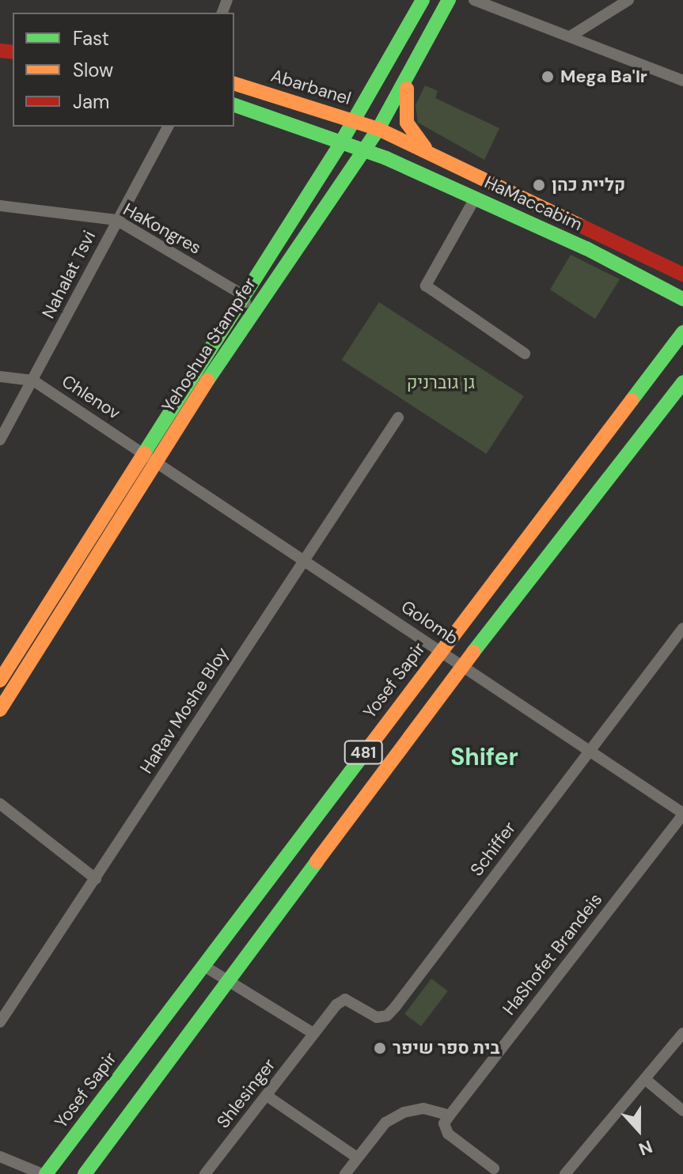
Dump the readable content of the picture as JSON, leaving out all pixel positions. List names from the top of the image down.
{
  "streets": {
    "street": [
      "Abarbanel",
      "HaMaccabim",
      "HaKongres",
      "Nahalat Tsvi",
      "Yehoshua Stampfer",
      "Chlenov",
      "Golomb",
      "Yosef Sapir",
      "HaRav Moshe Bloy",
      "481",
      "Schiffer",
      "HaShofet Brandeis",
      "Shlesinger"
    ]
  },
  "crossings": [
    ["Abarbanel", "HaMaccabim"],
    ["Abarbanel", "Yehoshua Stampfer"],
    ["HaMaccabim", "Yehoshua Stampfer"],
    ["HaKongres", "Nahalat Tsvi"],
    ["HaKongres", "Yehoshua Stampfer"],
    ["Nahalat Tsvi", "Chlenov"],
    ["Yehoshua Stampfer", "Chlenov"],
    ["Yehoshua Stampfer", "Golomb"],
    ["Chlenov", "Golomb"],
    ["Golomb", "Yosef Sapir"],
    ["Golomb", "HaRav Moshe Bloy"],
    ["Golomb", "481"],
    ["Golomb", "Schiffer"],
    ["Golomb", "HaShofet Brandeis"],
    ["Schiffer", "Shlesinger"]
  ],
  "districts": ["Shifer"],
  "parks": ["גן גוברניק"],
  "places": ["Mega Ba'Ir", "קליית כהן", "בית ספר שיפר"],
  "legend": ["Fast", "Slow", "Jam"],
  "north": "bottom"
}
